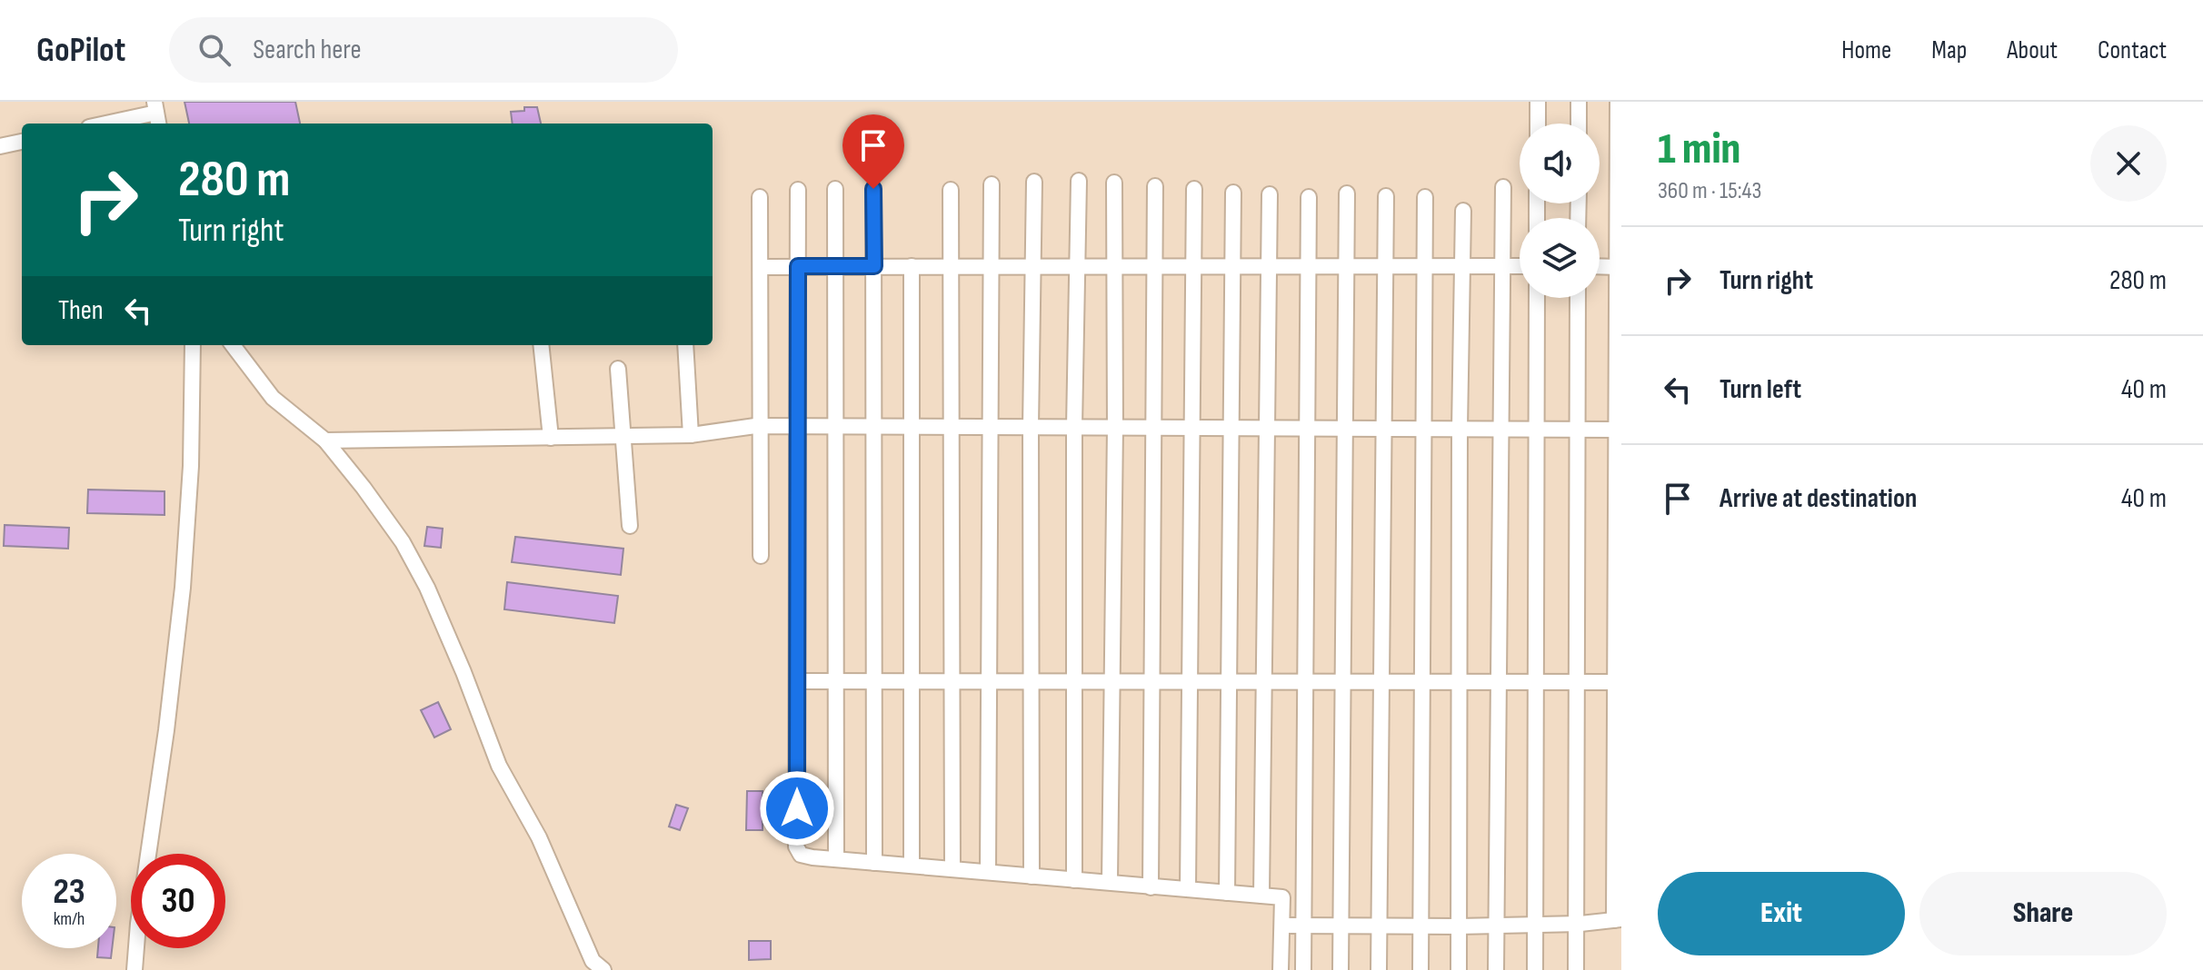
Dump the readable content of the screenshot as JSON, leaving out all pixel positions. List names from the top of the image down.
{
  "page": {
    "header": "GoPilot",
    "search": "Search here",
    "nav": [
      "Home",
      "Map",
      "About",
      "Contact"
    ],
    "heading": ["1 min", "360 m · 15:43"],
    "turn": ["280 m", "Turn right"],
    "list": [
      {
        "name": "Turn right",
        "value": "280 m"
      },
      {
        "name": "Turn left",
        "value": "40 m"
      },
      {
        "name": "Arrive at destination",
        "value": "40 m"
      }
    ],
    "then": "Then",
    "speed": "23 km/h",
    "limit": "30",
    "buttons": ["Exit", "Share"]
  }
}
